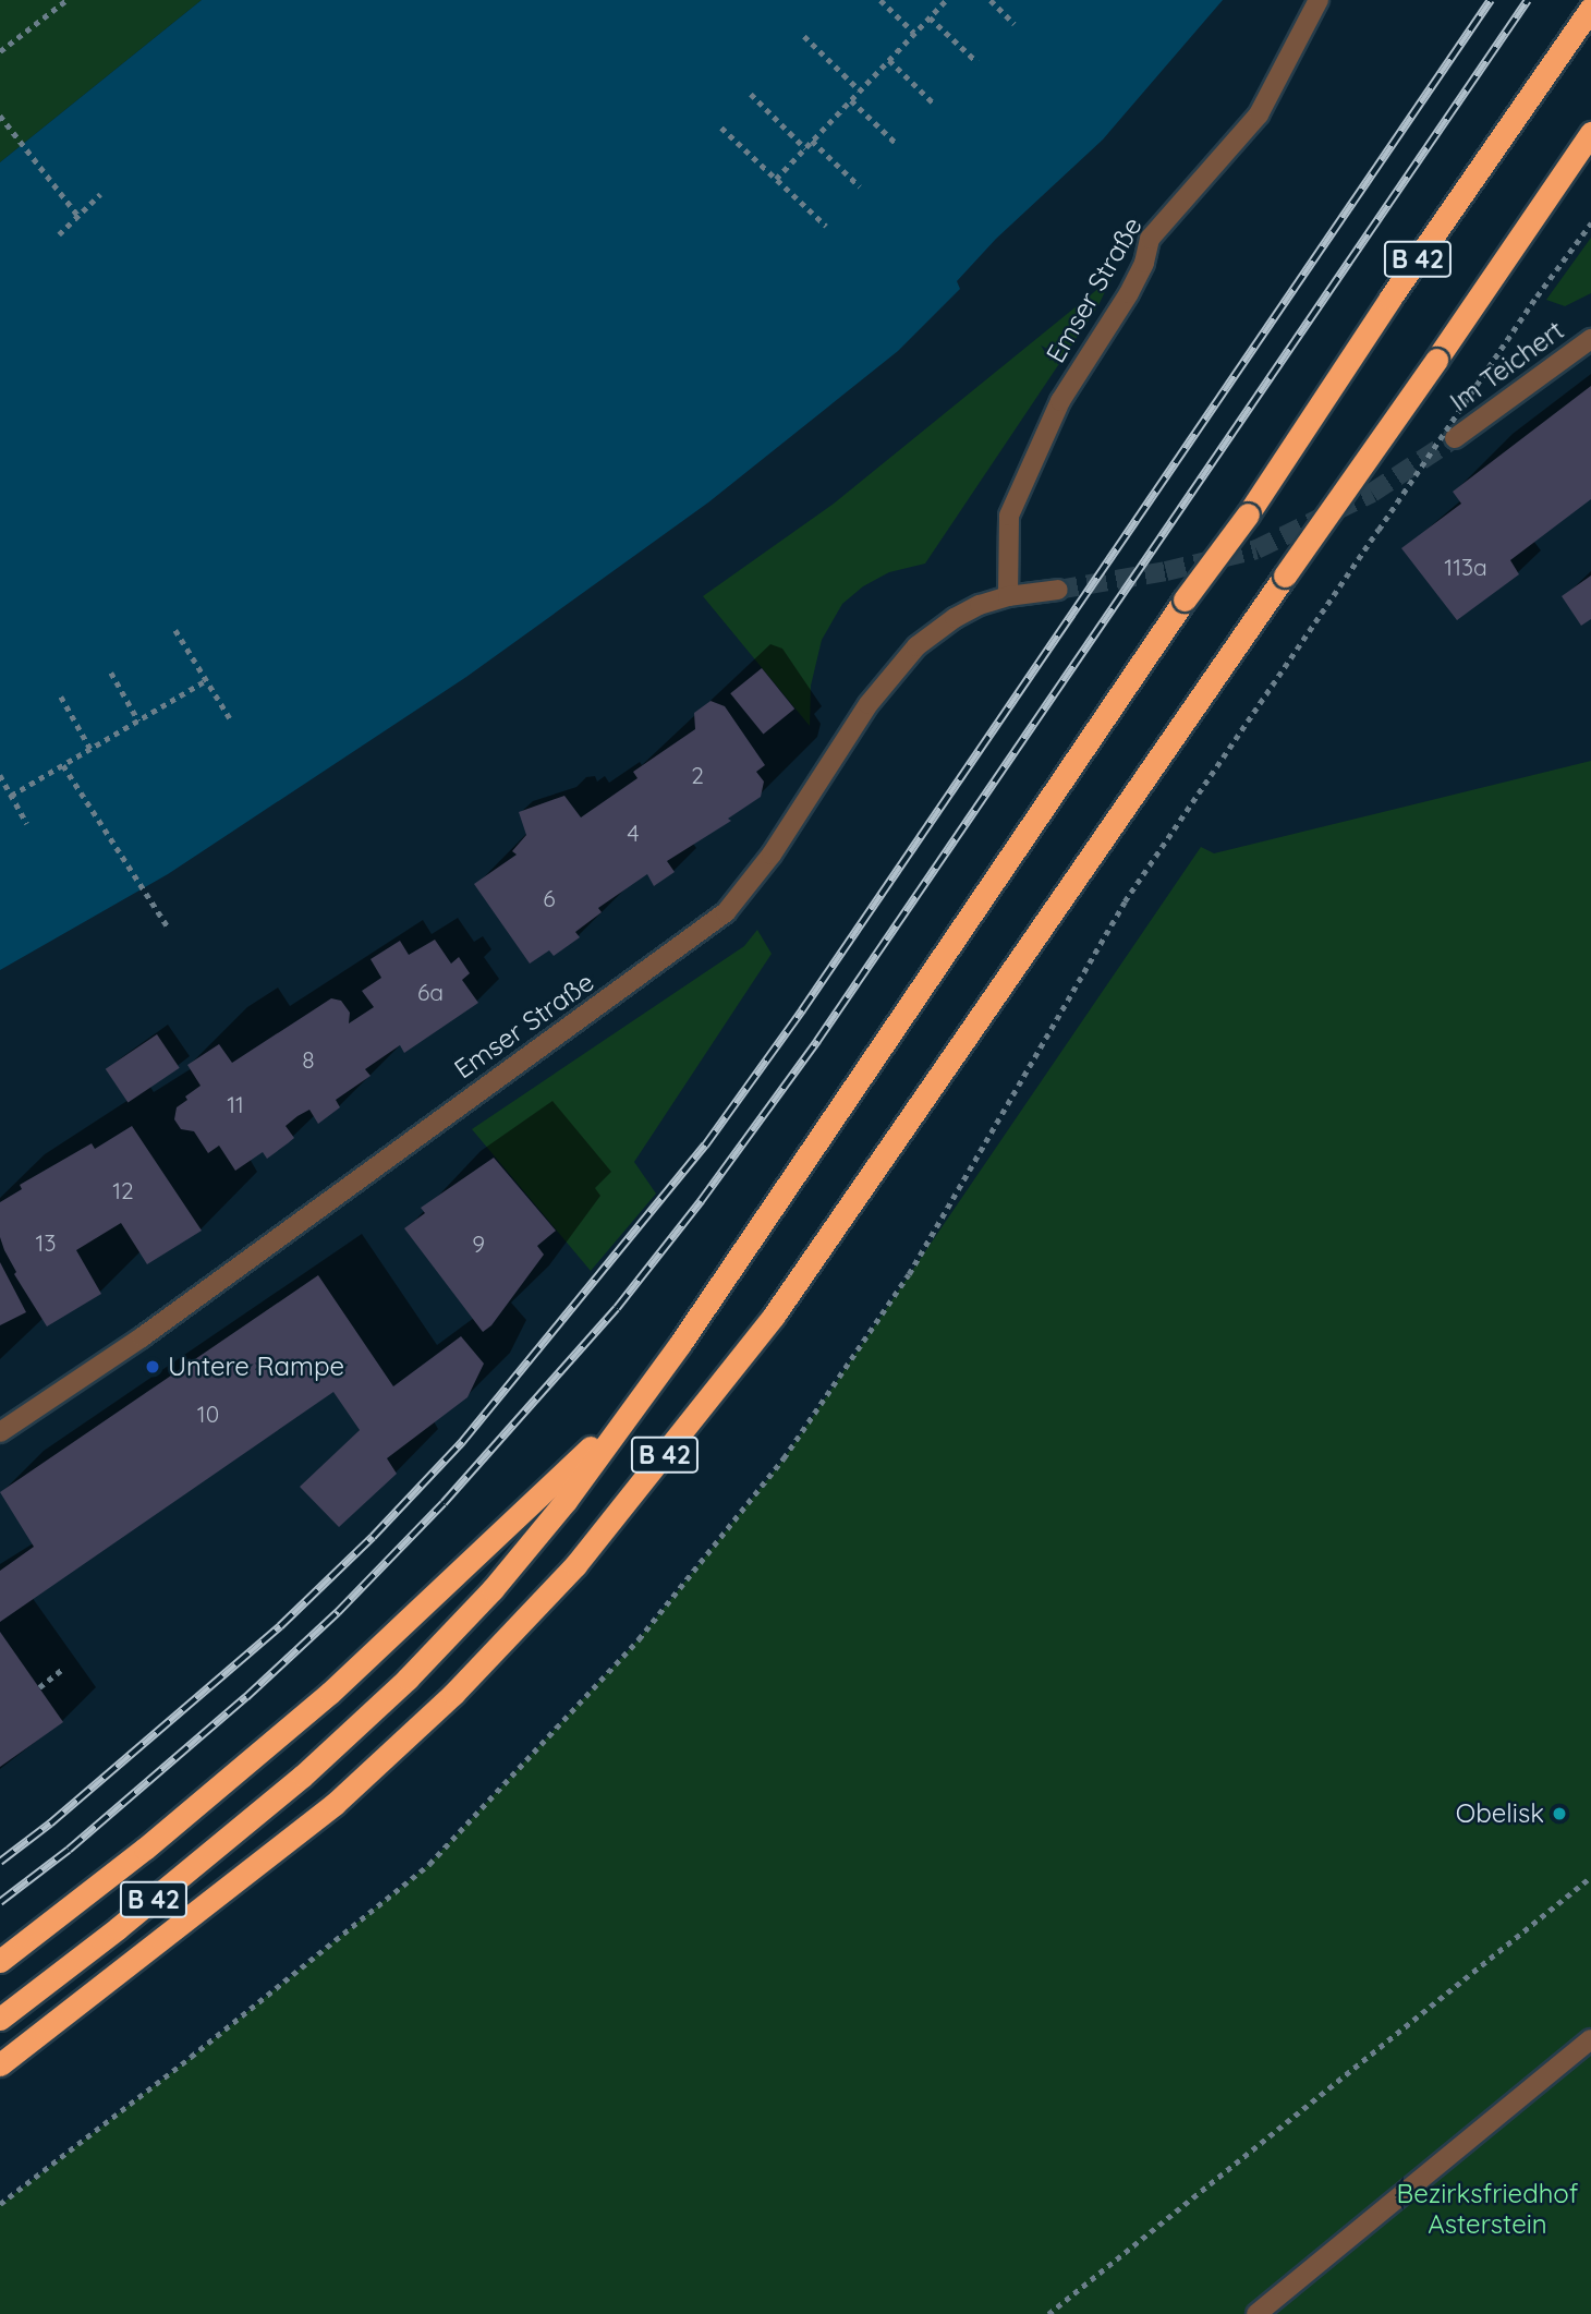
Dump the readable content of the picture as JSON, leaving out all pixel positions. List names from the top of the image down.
{
  "streets": {
    "highway": ["B 42"],
    "street": ["Emser Straße", "Im Teichert"]
  },
  "parks": ["Bezirksfriedhof Asterstein"],
  "places": ["Untere Rampe", "Obelisk"],
  "house_numbers": [
    "113a",
    "2",
    "4",
    "6",
    "6a",
    "8",
    "11",
    "12",
    "13",
    "9",
    "10"
  ]
}
